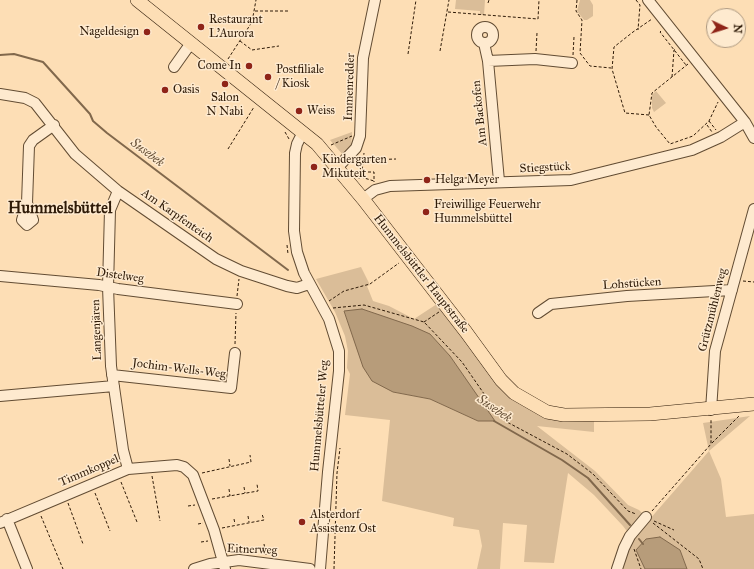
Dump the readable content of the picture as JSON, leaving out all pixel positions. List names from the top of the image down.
{
  "streets": {
    "main road": ["Hummelsbüttler Hauptstraße"],
    "street": [
      "Immenredder",
      "Am Backofen",
      "Stiegstück",
      "Am Karpfenteich",
      "Distelweg",
      "Lohstücken",
      "Grützmühlenweg",
      "Langenjären",
      "Jochim-Wells-Weg",
      "Hummelsbütteler Weg",
      "Timmkoppel",
      "Eitnerweg"
    ]
  },
  "crossings": [
    ["Immenredder", "Hummelsbüttler Hauptstraße"],
    ["Am Backofen", "Stiegstück"],
    ["Stiegstück", "Hummelsbüttler Hauptstraße"],
    ["Am Karpfenteich", "Langenjären"],
    ["Am Karpfenteich", "Hummelsbütteler Weg"],
    ["Hummelsbüttler Hauptstraße", "Grützmühlenweg"],
    ["Hummelsbüttler Hauptstraße", "Hummelsbütteler Weg"],
    ["Distelweg", "Langenjären"],
    ["Lohstücken", "Grützmühlenweg"],
    ["Langenjären", "Jochim-Wells-Weg"],
    ["Langenjären", "Timmkoppel"]
  ],
  "districts": ["Hummelsbüttel"],
  "water": ["Susebek"],
  "places": [
    "Restaurant L'Aurora",
    "Nageldesign",
    "Come In",
    "Postfiliale / Kiosk",
    "Salon N Nabi",
    "Oasis",
    "Weiss",
    "Kindergarten Mikuteit",
    "Helga Meyer",
    "Freiwillige Feuerwehr Hummelsbüttel",
    "Alsterdorf Assistenz Ost"
  ],
  "north": "right"
}
